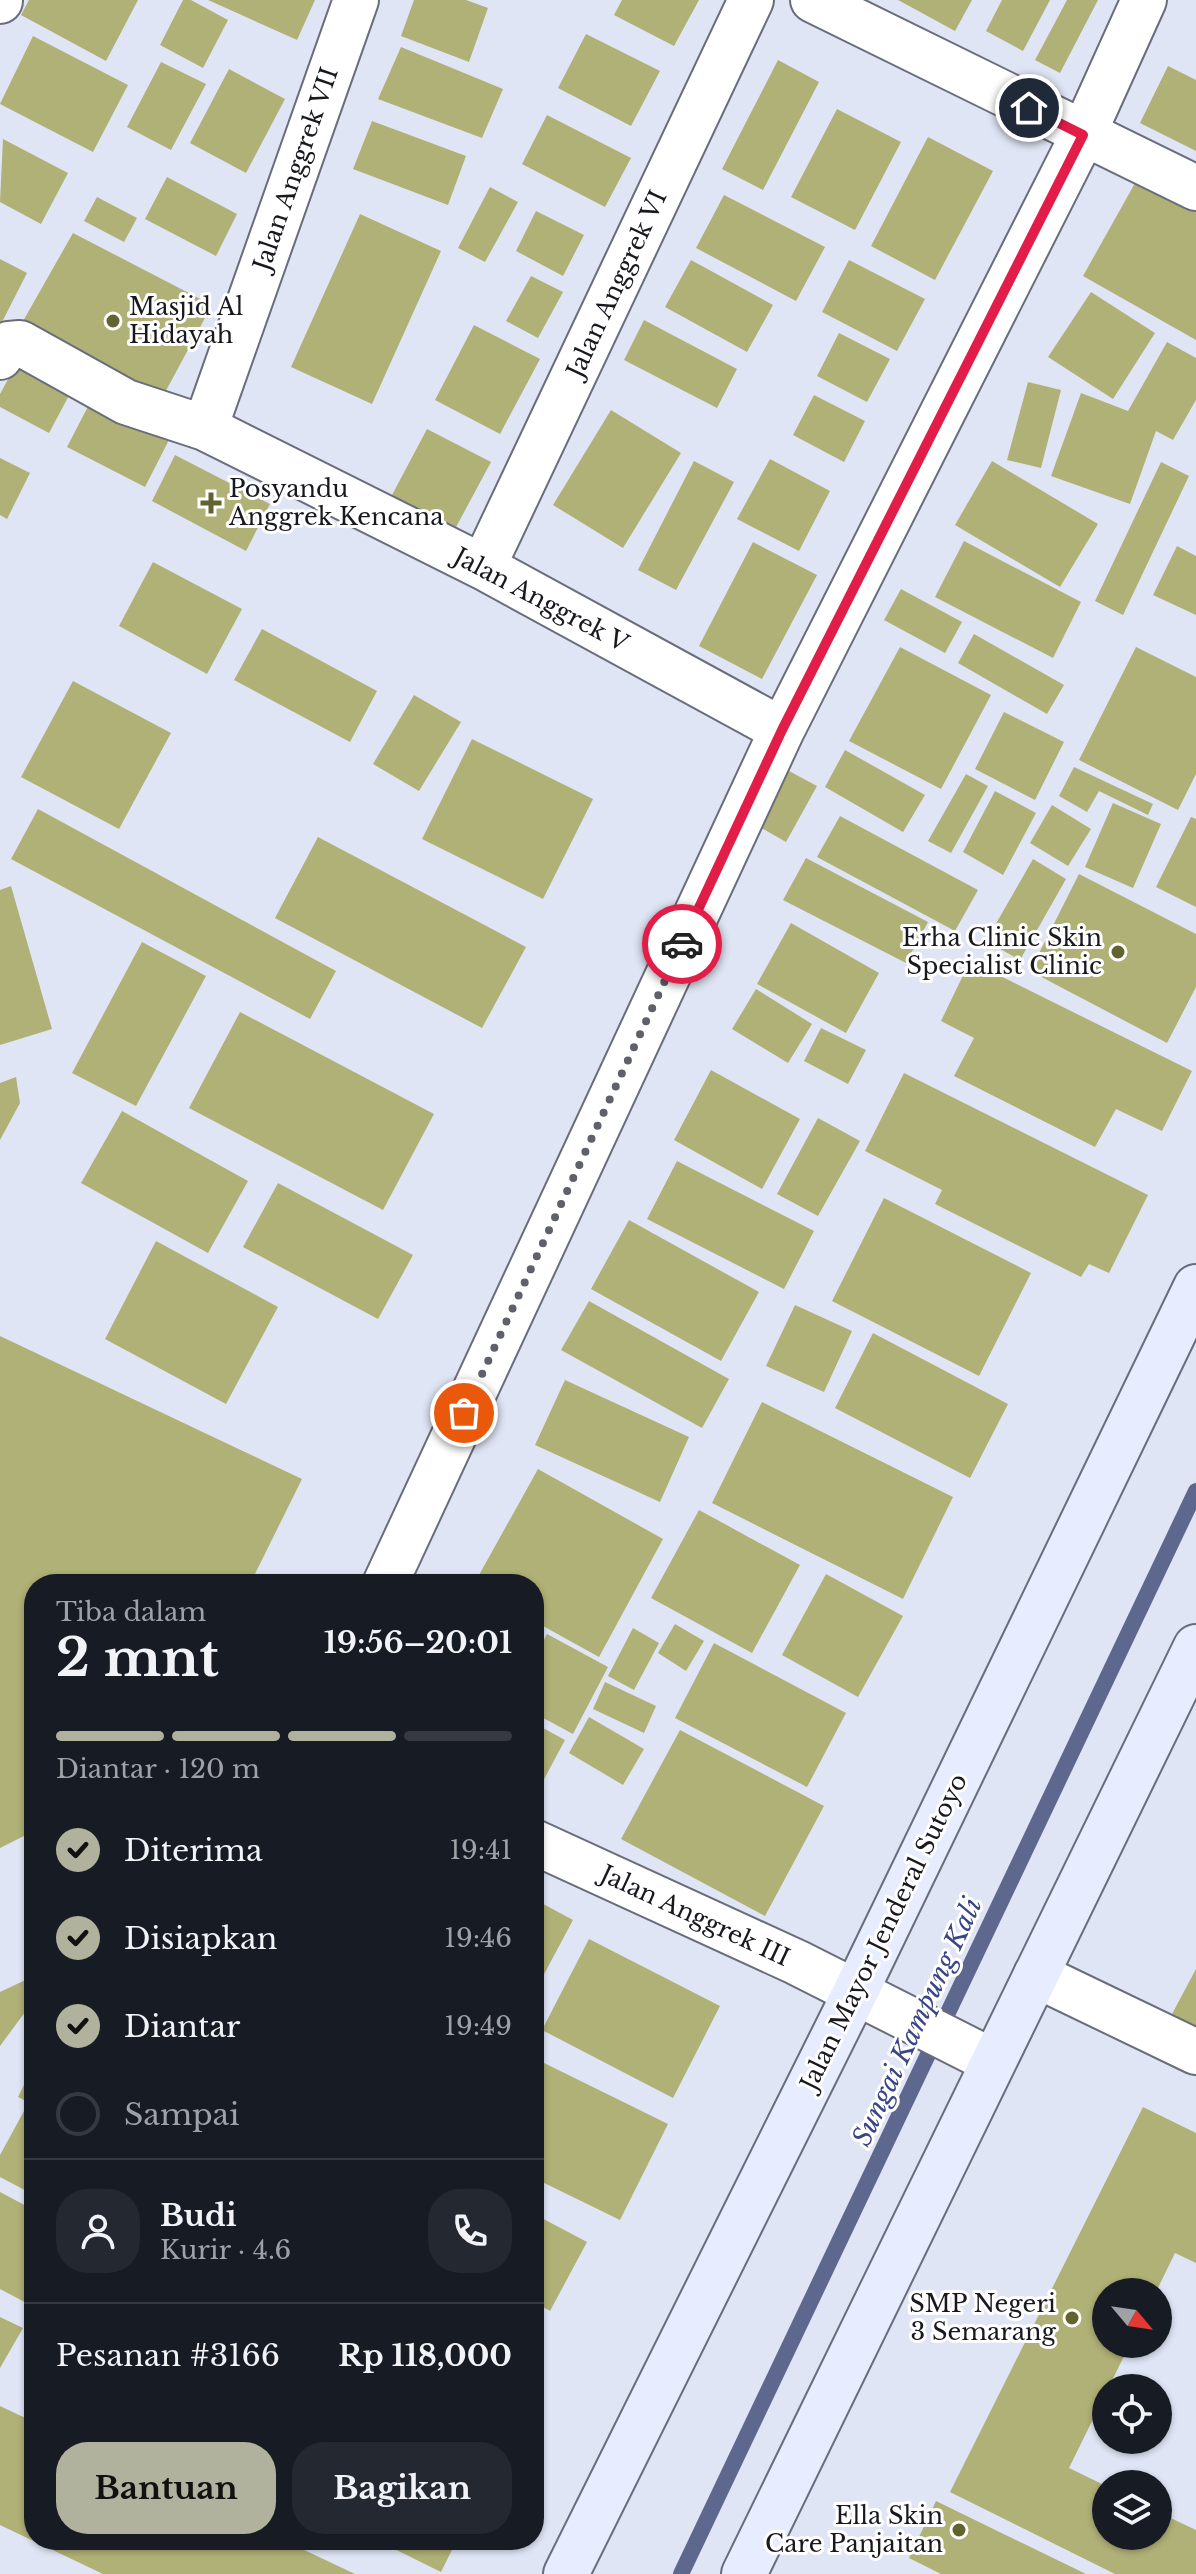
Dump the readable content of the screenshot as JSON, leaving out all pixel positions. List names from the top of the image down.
{
  "streets": {
    "main road": ["Jalan Mayor Jenderal Sutoyo"],
    "street": [
      "Jalan Anggrek VII",
      "Jalan Anggrek VI",
      "Jalan Anggrek V",
      "Jalan Anggrek III"
    ]
  },
  "crossings": [
    ["Jalan Anggrek VII", "Jalan Anggrek V"],
    ["Jalan Anggrek VI", "Jalan Anggrek V"],
    ["Jalan Anggrek III", "Jalan Mayor Jenderal Sutoyo"]
  ],
  "water": ["Sungai Kampung Kali"],
  "places": {
    "other": [
      "Masjid Al Hidayah",
      "Erha Clinic Skin Specialist Clinic",
      "SMP Negeri 3 Semarang",
      "Ella Skin Care Panjaitan"
    ],
    "health": ["Posyandu Anggrek Kencana"]
  },
  "north": "bottom right",
  "page": {
    "heading": ["2 mnt", "Tiba dalam", "19:56–20:01"],
    "panel": [
      "Budi",
      "Kurir · 4.6",
      "Pesanan #3166",
      "Rp 118,000"
    ],
    "bar": "Diantar · 120 m",
    "list": [
      ["Diterima", "19:41"],
      ["Disiapkan", "19:46"],
      ["Diantar", "19:49"],
      "Sampai"
    ],
    "buttons": ["Bantuan", "Bagikan"]
  }
}
